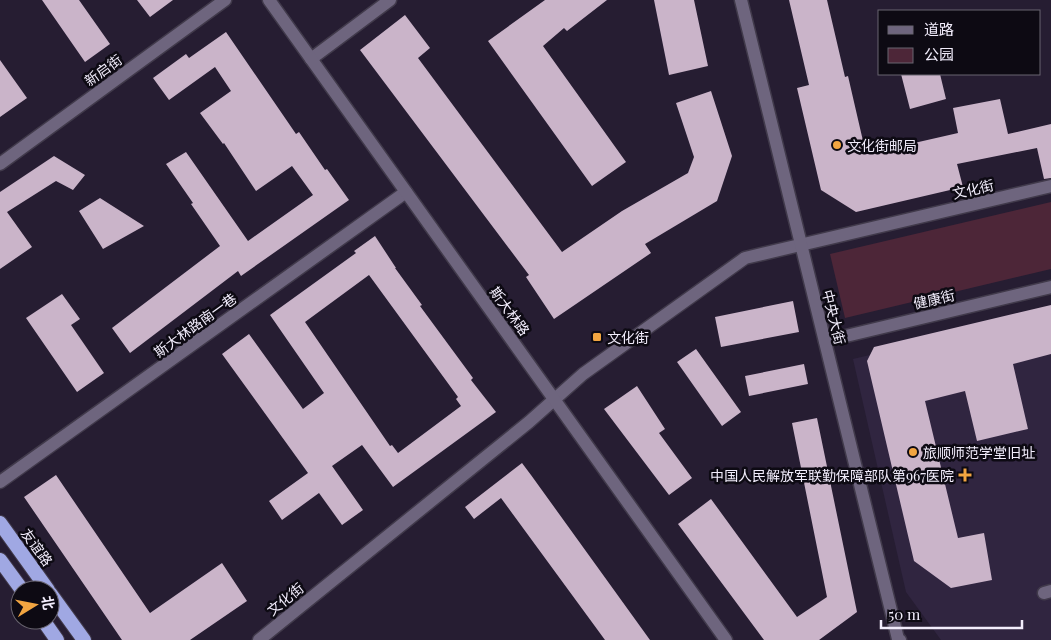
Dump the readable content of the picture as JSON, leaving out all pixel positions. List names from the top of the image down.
{
  "streets": {
    "highway": ["友谊路"],
    "street": [
      "新启街",
      "文化街",
      "健康街",
      "斯大林路",
      "中央大街",
      "斯大林路南一巷"
    ]
  },
  "crossings": [
    ["文化街", "斯大林路"],
    ["文化街", "中央大街"],
    ["健康街", "中央大街"],
    ["斯大林路", "斯大林路南一巷"]
  ],
  "places": {
    "other": ["文化街邮局", "旅顺师范学堂旧址"],
    "transit": ["文化街"],
    "health": ["中国人民解放军联勤保障部队第967医院"]
  },
  "legend": ["道路", "公园"],
  "scale_bar": "50 m",
  "north": "right"
}
